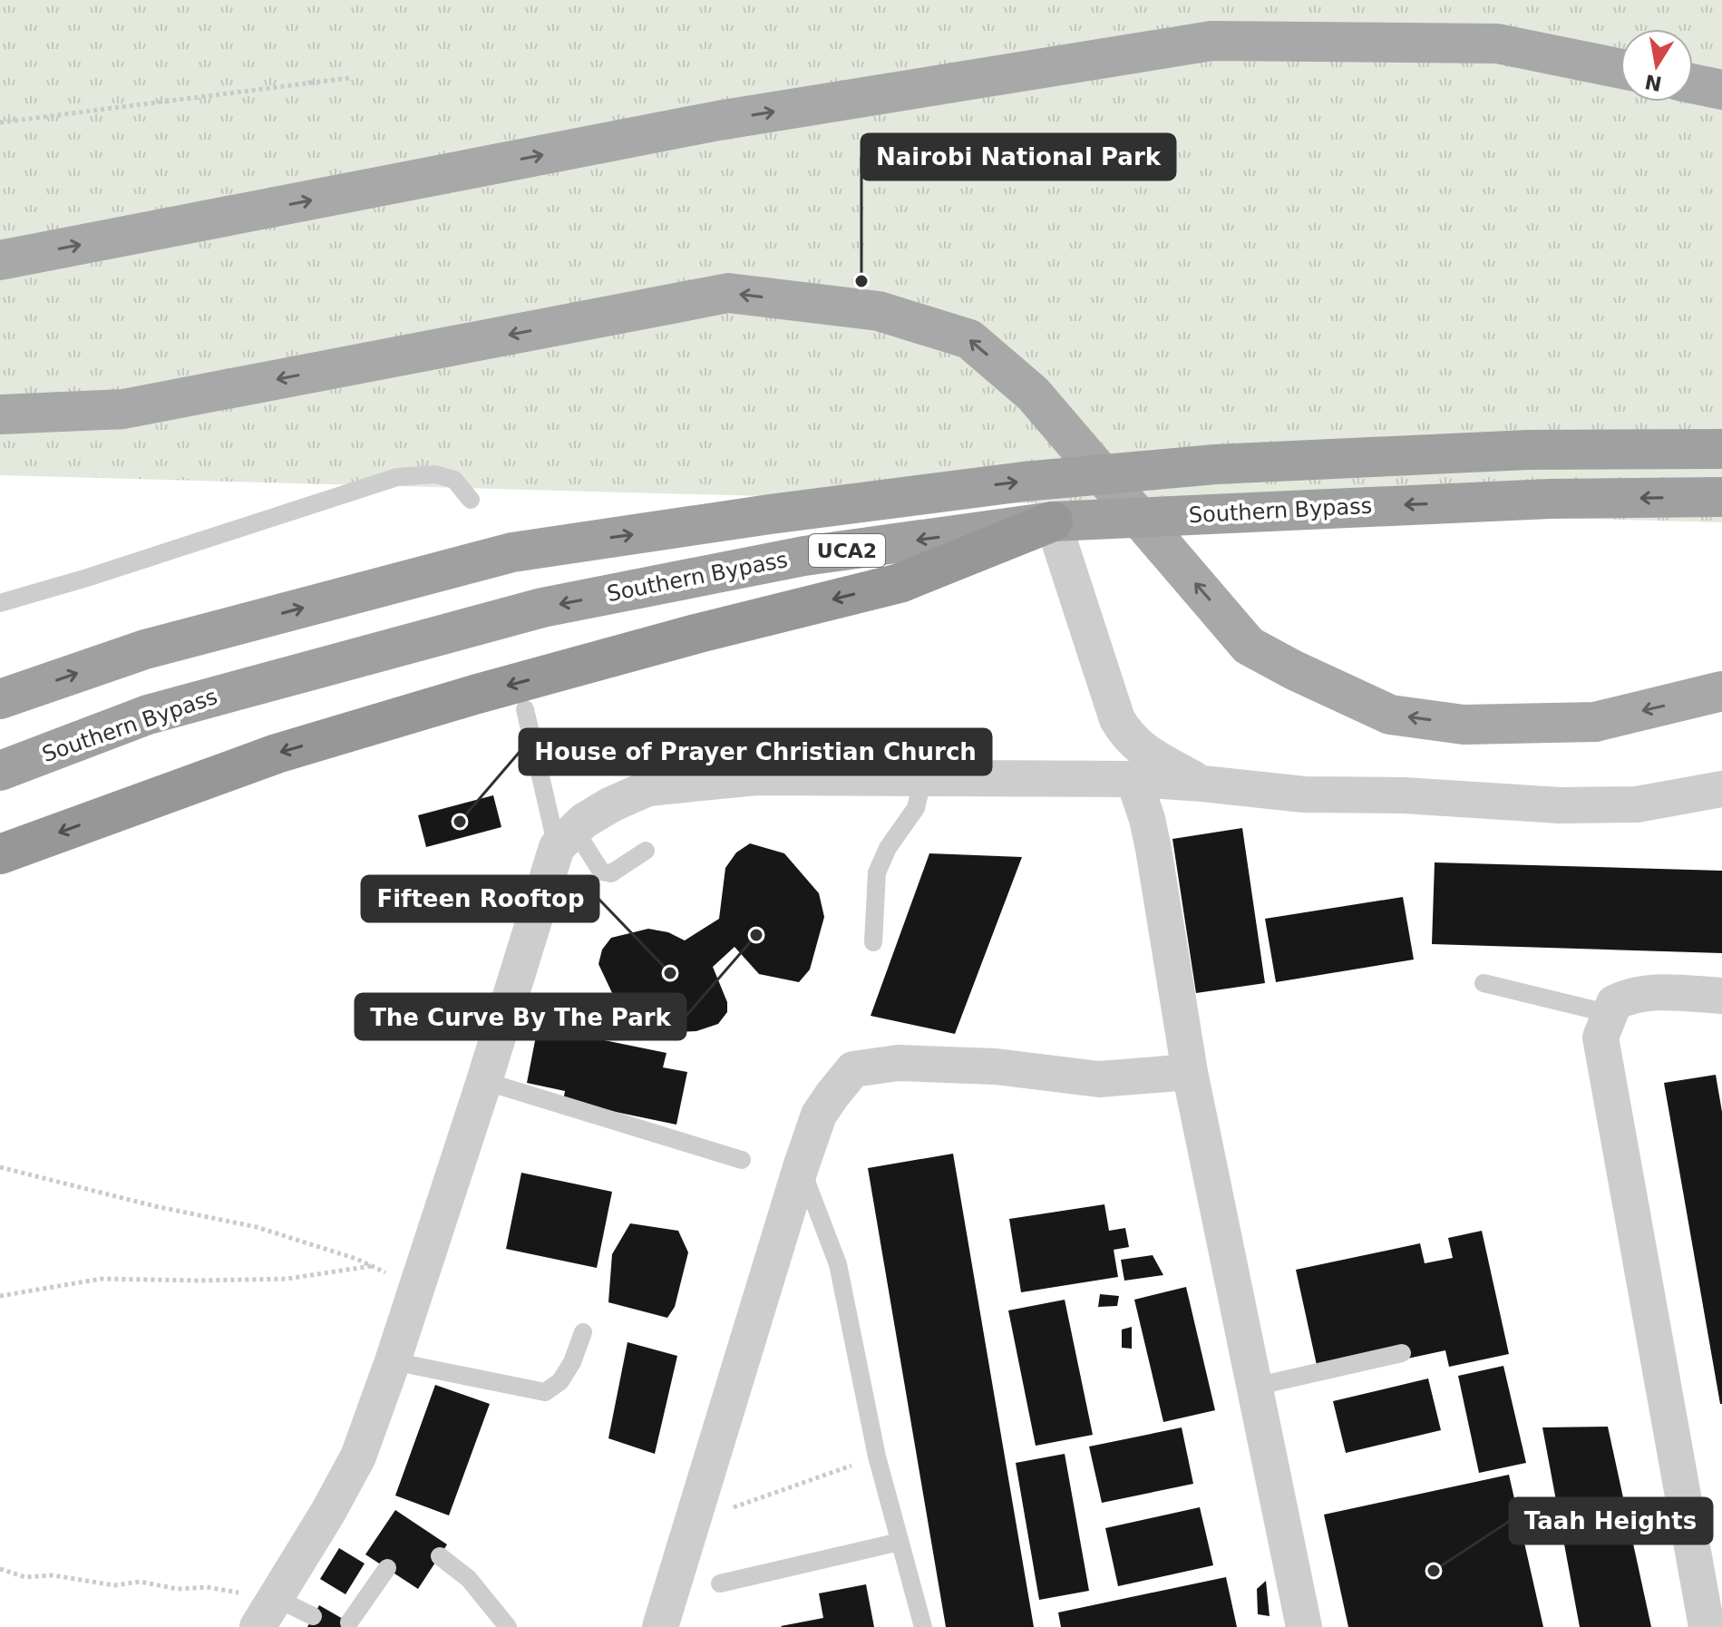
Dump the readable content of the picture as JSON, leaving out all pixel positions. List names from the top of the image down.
{
  "streets": {
    "highway": ["Southern Bypass", "UCA2"]
  },
  "places": [
    "Nairobi National Park",
    "House of Prayer Christian Church",
    "The Curve By The Park",
    "Fifteen Rooftop",
    "Taah Heights"
  ],
  "north": "bottom"
}
